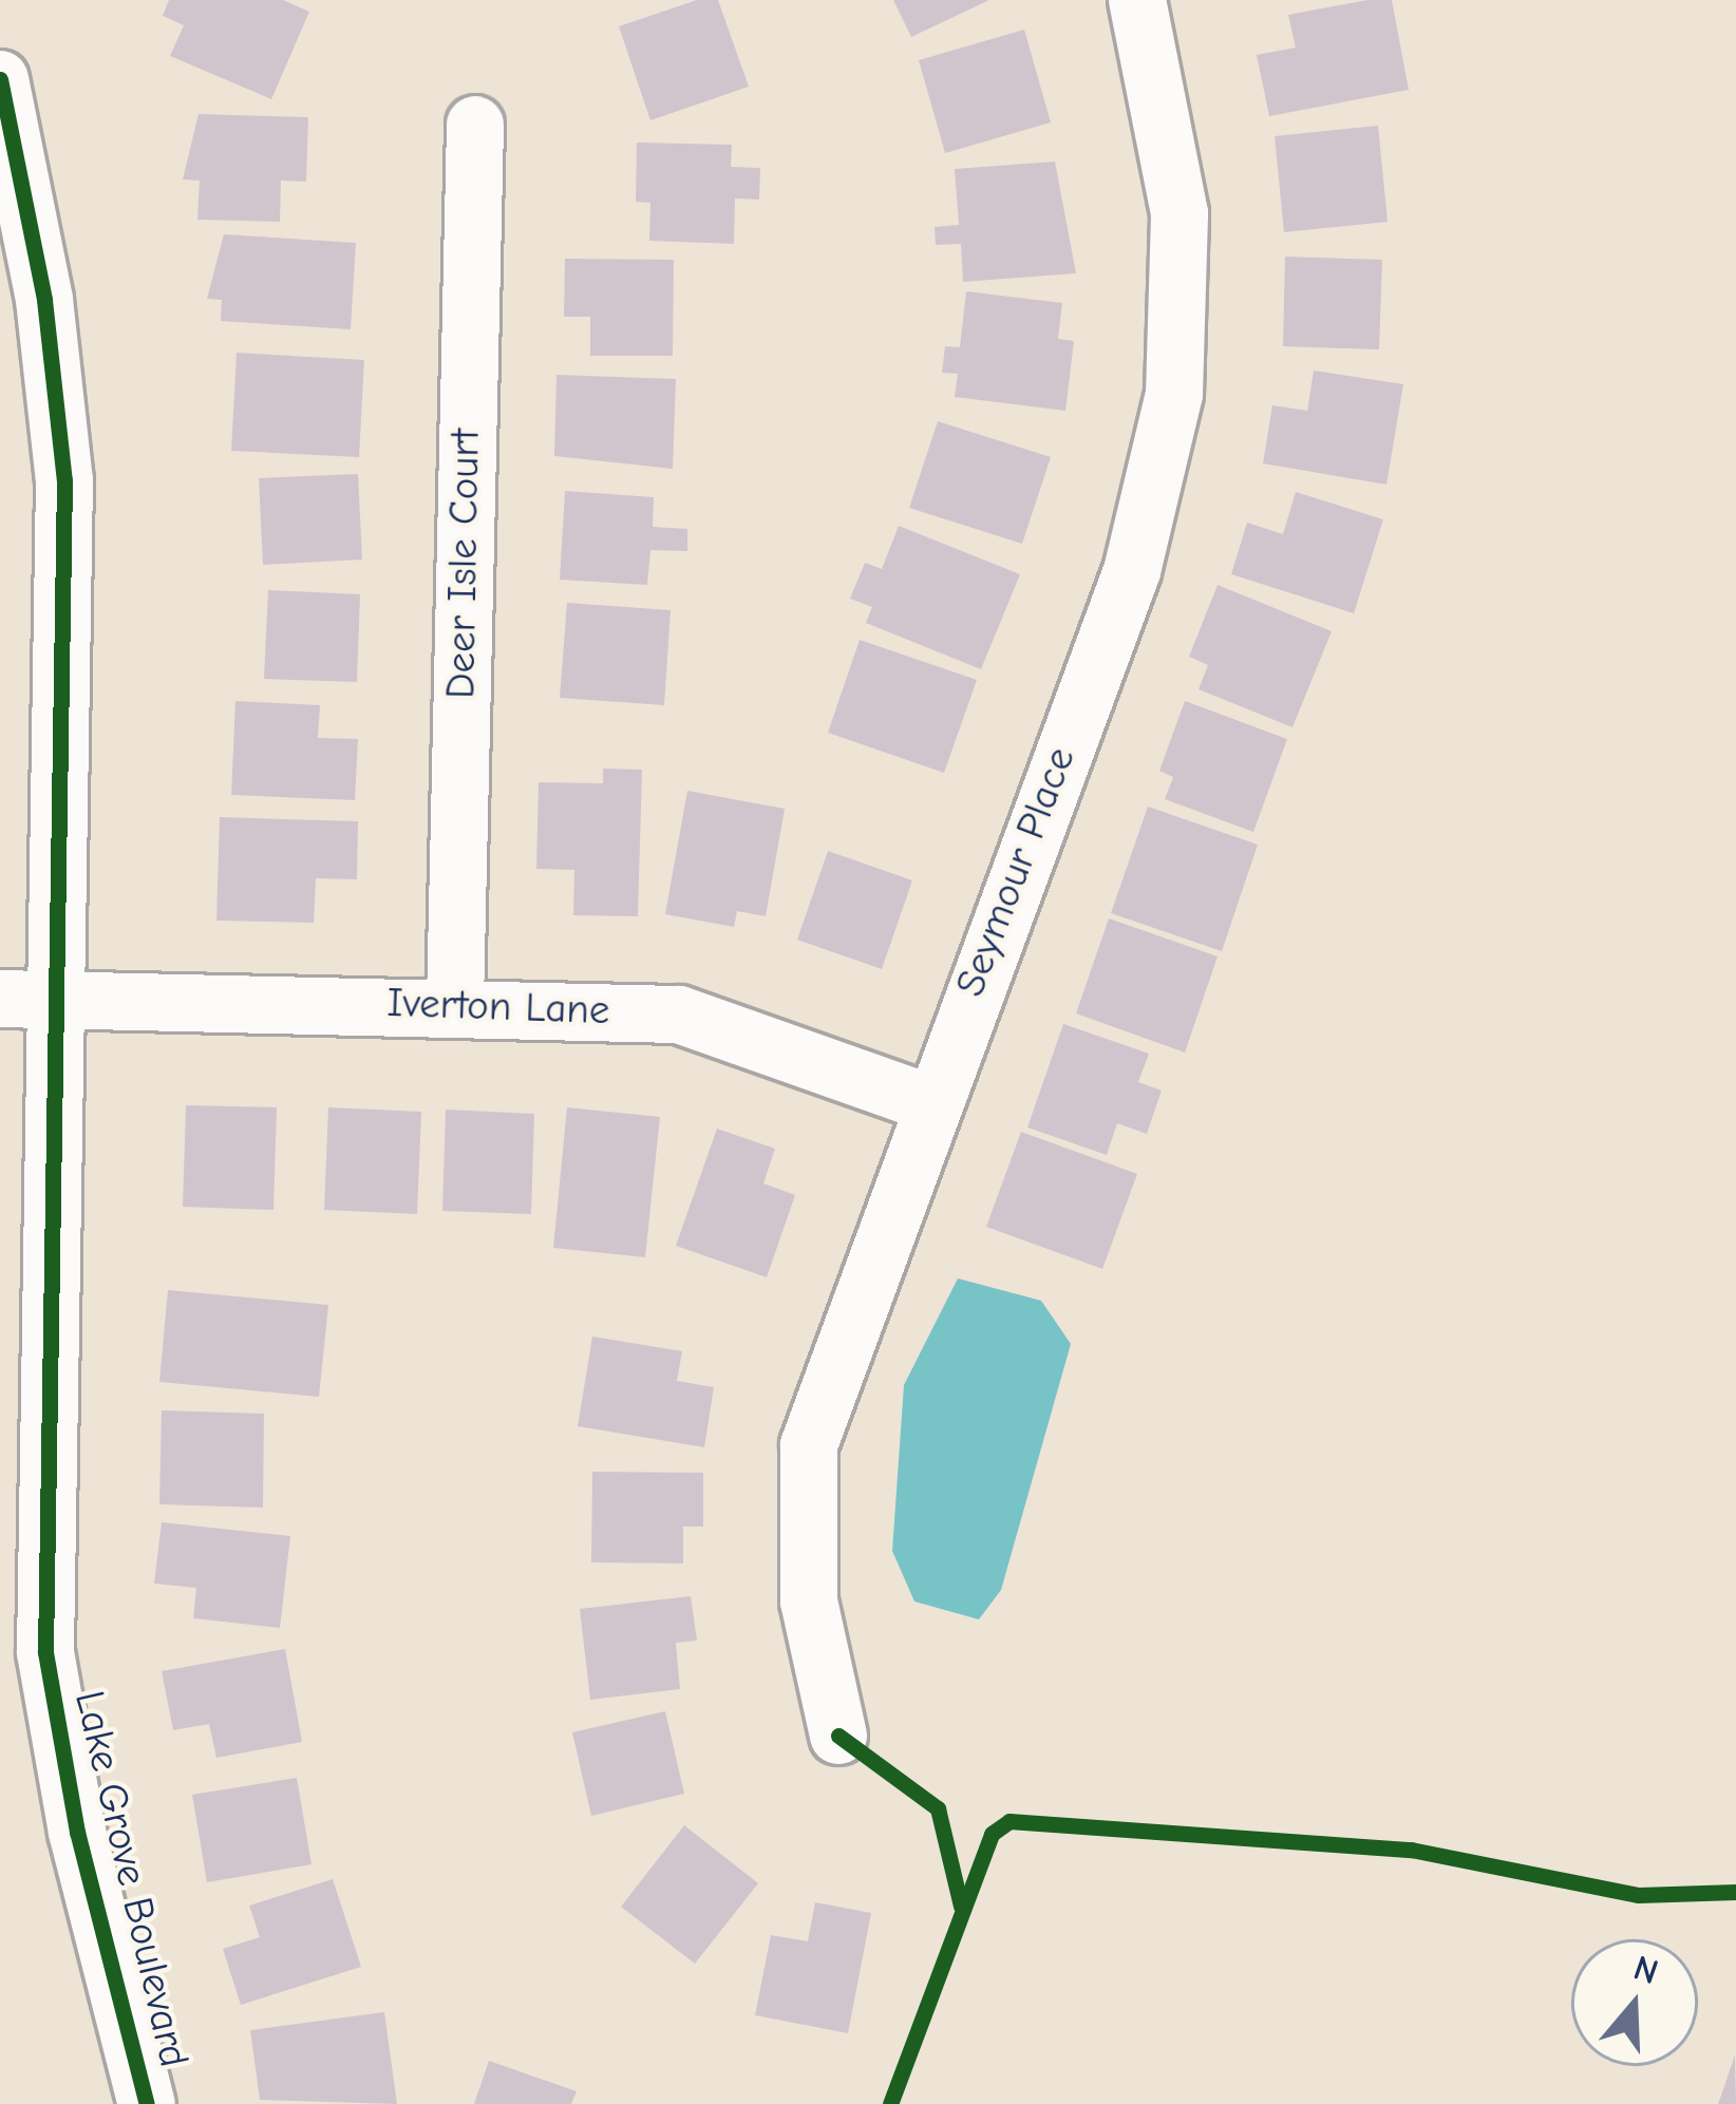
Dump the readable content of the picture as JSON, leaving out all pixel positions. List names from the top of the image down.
{
  "streets": {
    "street": [
      "Deer Isle Court",
      "Seymour Place",
      "Iverton Lane",
      "Lake Grove Boulevard"
    ]
  },
  "crossings": [
    ["Deer Isle Court", "Iverton Lane"],
    ["Seymour Place", "Iverton Lane"],
    ["Iverton Lane", "Lake Grove Boulevard"]
  ],
  "north": "top"
}
